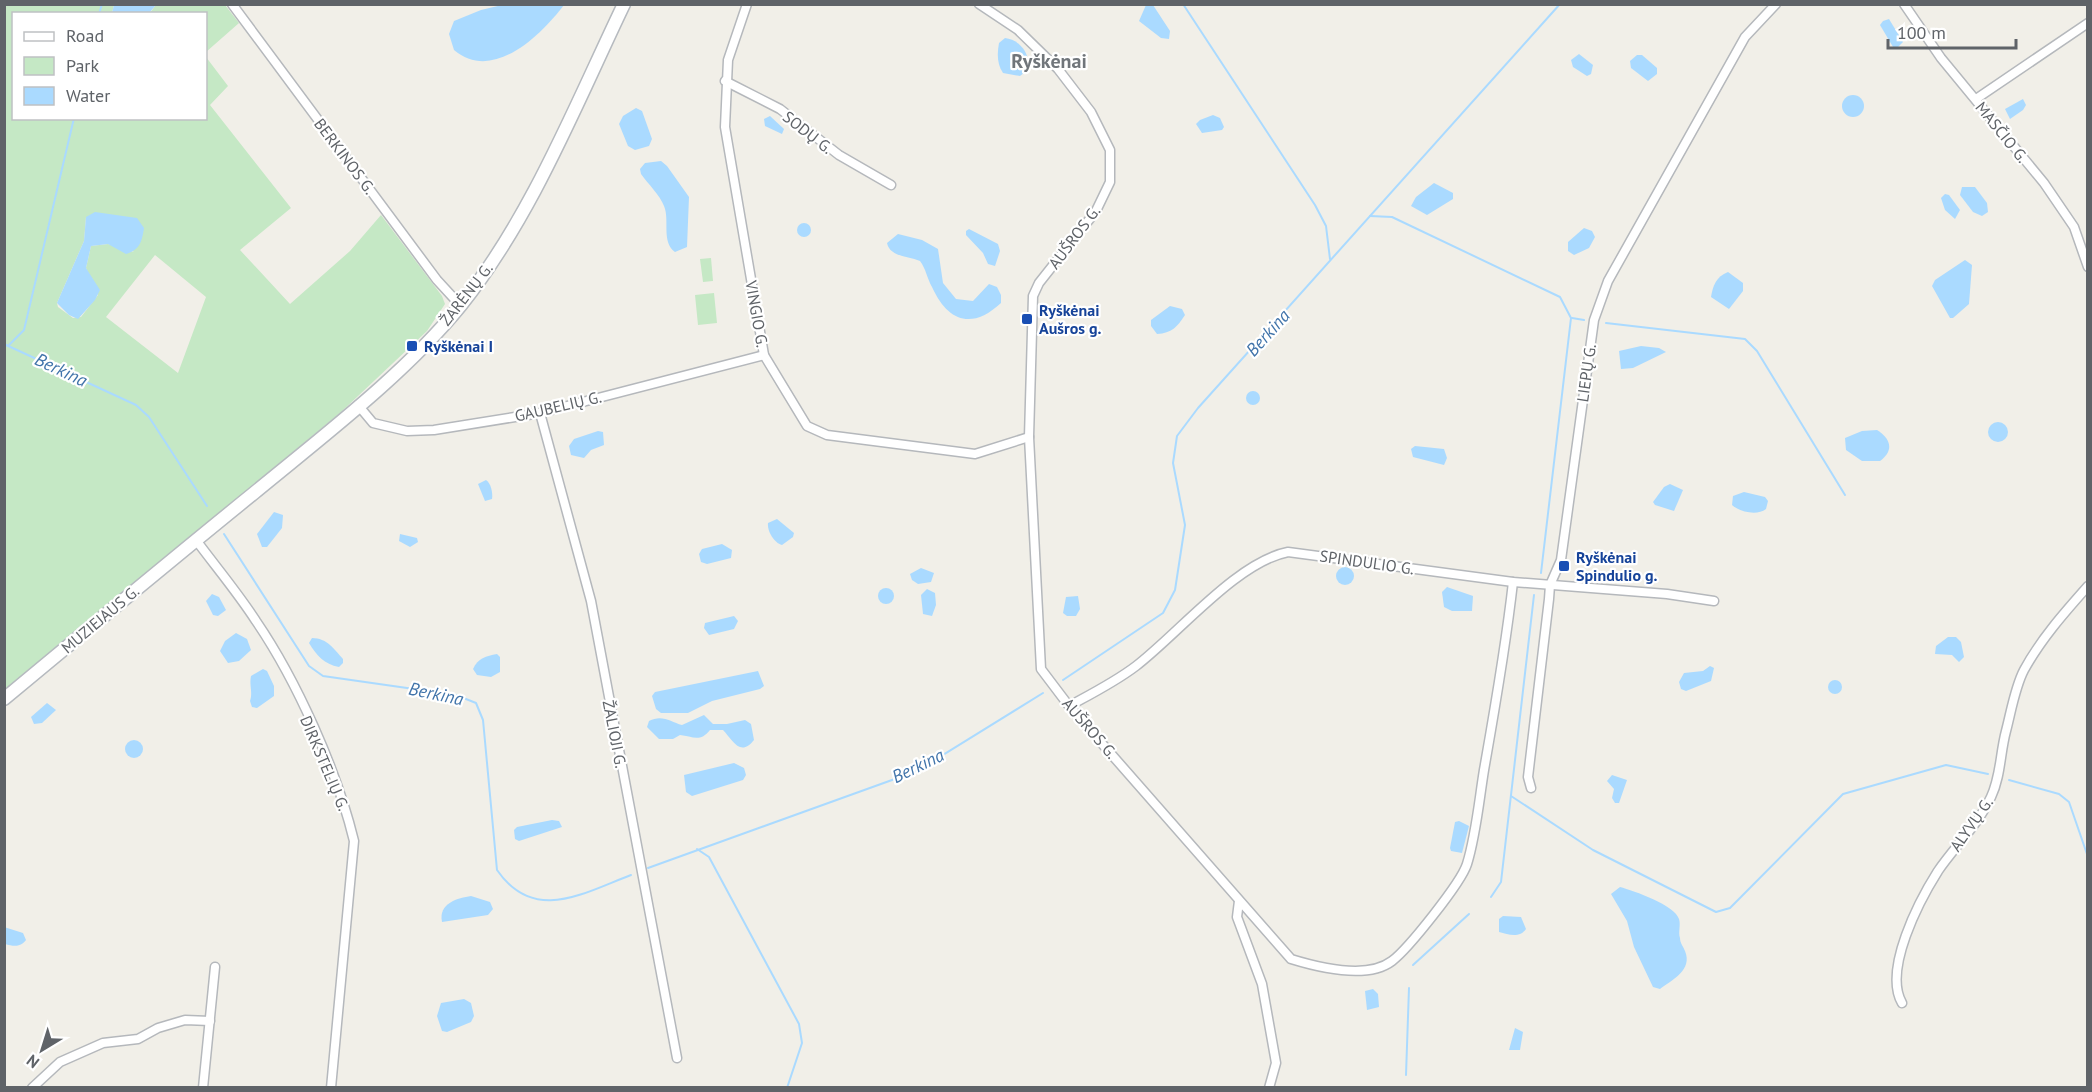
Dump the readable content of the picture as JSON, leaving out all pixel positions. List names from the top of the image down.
{
  "streets": {
    "main road": ["ŽARĖNŲ G.", "MUZIEJAUS G."],
    "street": [
      "SODŲ G.",
      "MASČIO G.",
      "BERKINOS G.",
      "AUŠROS G.",
      "VINGIO G.",
      "LIEPŲ G.",
      "GAUBELIŲ G.",
      "SPINDULIO G.",
      "ŽALIOJI G.",
      "DIRKSTELIŲ G.",
      "ALYVŲ G."
    ]
  },
  "crossings": [
    ["SODŲ G.", "VINGIO G."],
    ["BERKINOS G.", "ŽARĖNŲ G."],
    ["AUŠROS G.", "VINGIO G."],
    ["AUŠROS G.", "SPINDULIO G."],
    ["ŽARĖNŲ G.", "GAUBELIŲ G."],
    ["ŽARĖNŲ G.", "MUZIEJAUS G."],
    ["ŽARĖNŲ G.", "DIRKSTELIŲ G."],
    ["VINGIO G.", "GAUBELIŲ G."],
    ["LIEPŲ G.", "SPINDULIO G."],
    ["GAUBELIŲ G.", "ŽALIOJI G."],
    ["MUZIEJAUS G.", "DIRKSTELIŲ G."]
  ],
  "districts": ["Ryškėnai"],
  "water": ["Berkina"],
  "places": {
    "transit": ["Ryškėnai Aušros g.", "Ryškėnai I", "Ryškėnai Spindulio g."]
  },
  "legend": ["Road", "Park", "Water"],
  "scale_bar": "100 m",
  "north": "bottom left"
}
